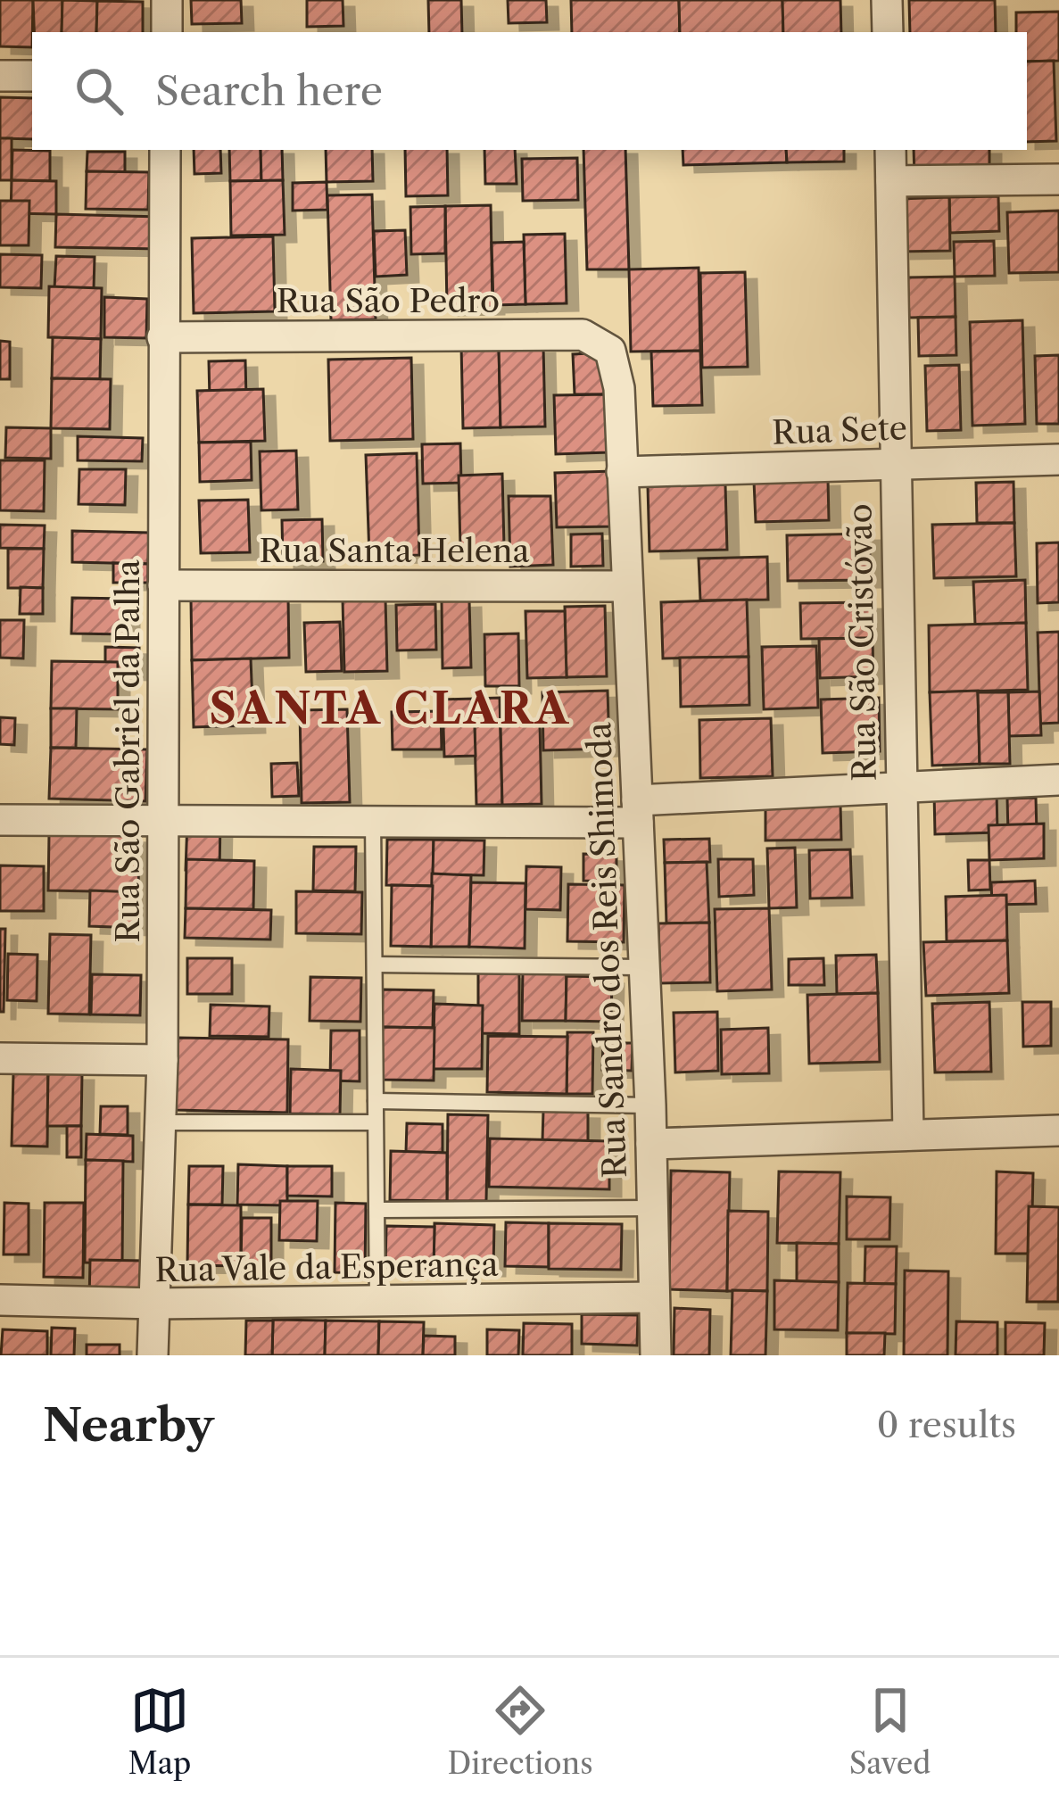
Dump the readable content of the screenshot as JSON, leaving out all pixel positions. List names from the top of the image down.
{
  "streets": {
    "street": [
      "Rua São Pedro",
      "Rua Sete",
      "Rua Santa Helena",
      "Rua São Cristóvão",
      "Rua São Gabriel da Palha",
      "Rua Sandro dos Reis Shimoda",
      "Rua Vale da Esperança"
    ]
  },
  "crossings": [
    ["Rua São Pedro", "Rua São Gabriel da Palha"],
    ["Rua São Pedro", "Rua Sandro dos Reis Shimoda"],
    ["Rua Sete", "Rua São Cristóvão"],
    ["Rua Sete", "Rua Sandro dos Reis Shimoda"],
    ["Rua Santa Helena", "Rua São Gabriel da Palha"],
    ["Rua Santa Helena", "Rua Sandro dos Reis Shimoda"],
    ["Rua São Gabriel da Palha", "Rua Vale da Esperança"],
    ["Rua Sandro dos Reis Shimoda", "Rua Vale da Esperança"]
  ],
  "districts": ["SANTA CLARA"],
  "page": {
    "search": "Search here",
    "heading": ["Nearby", "0 results"],
    "nav": ["Map", "Directions", "Saved"]
  }
}
